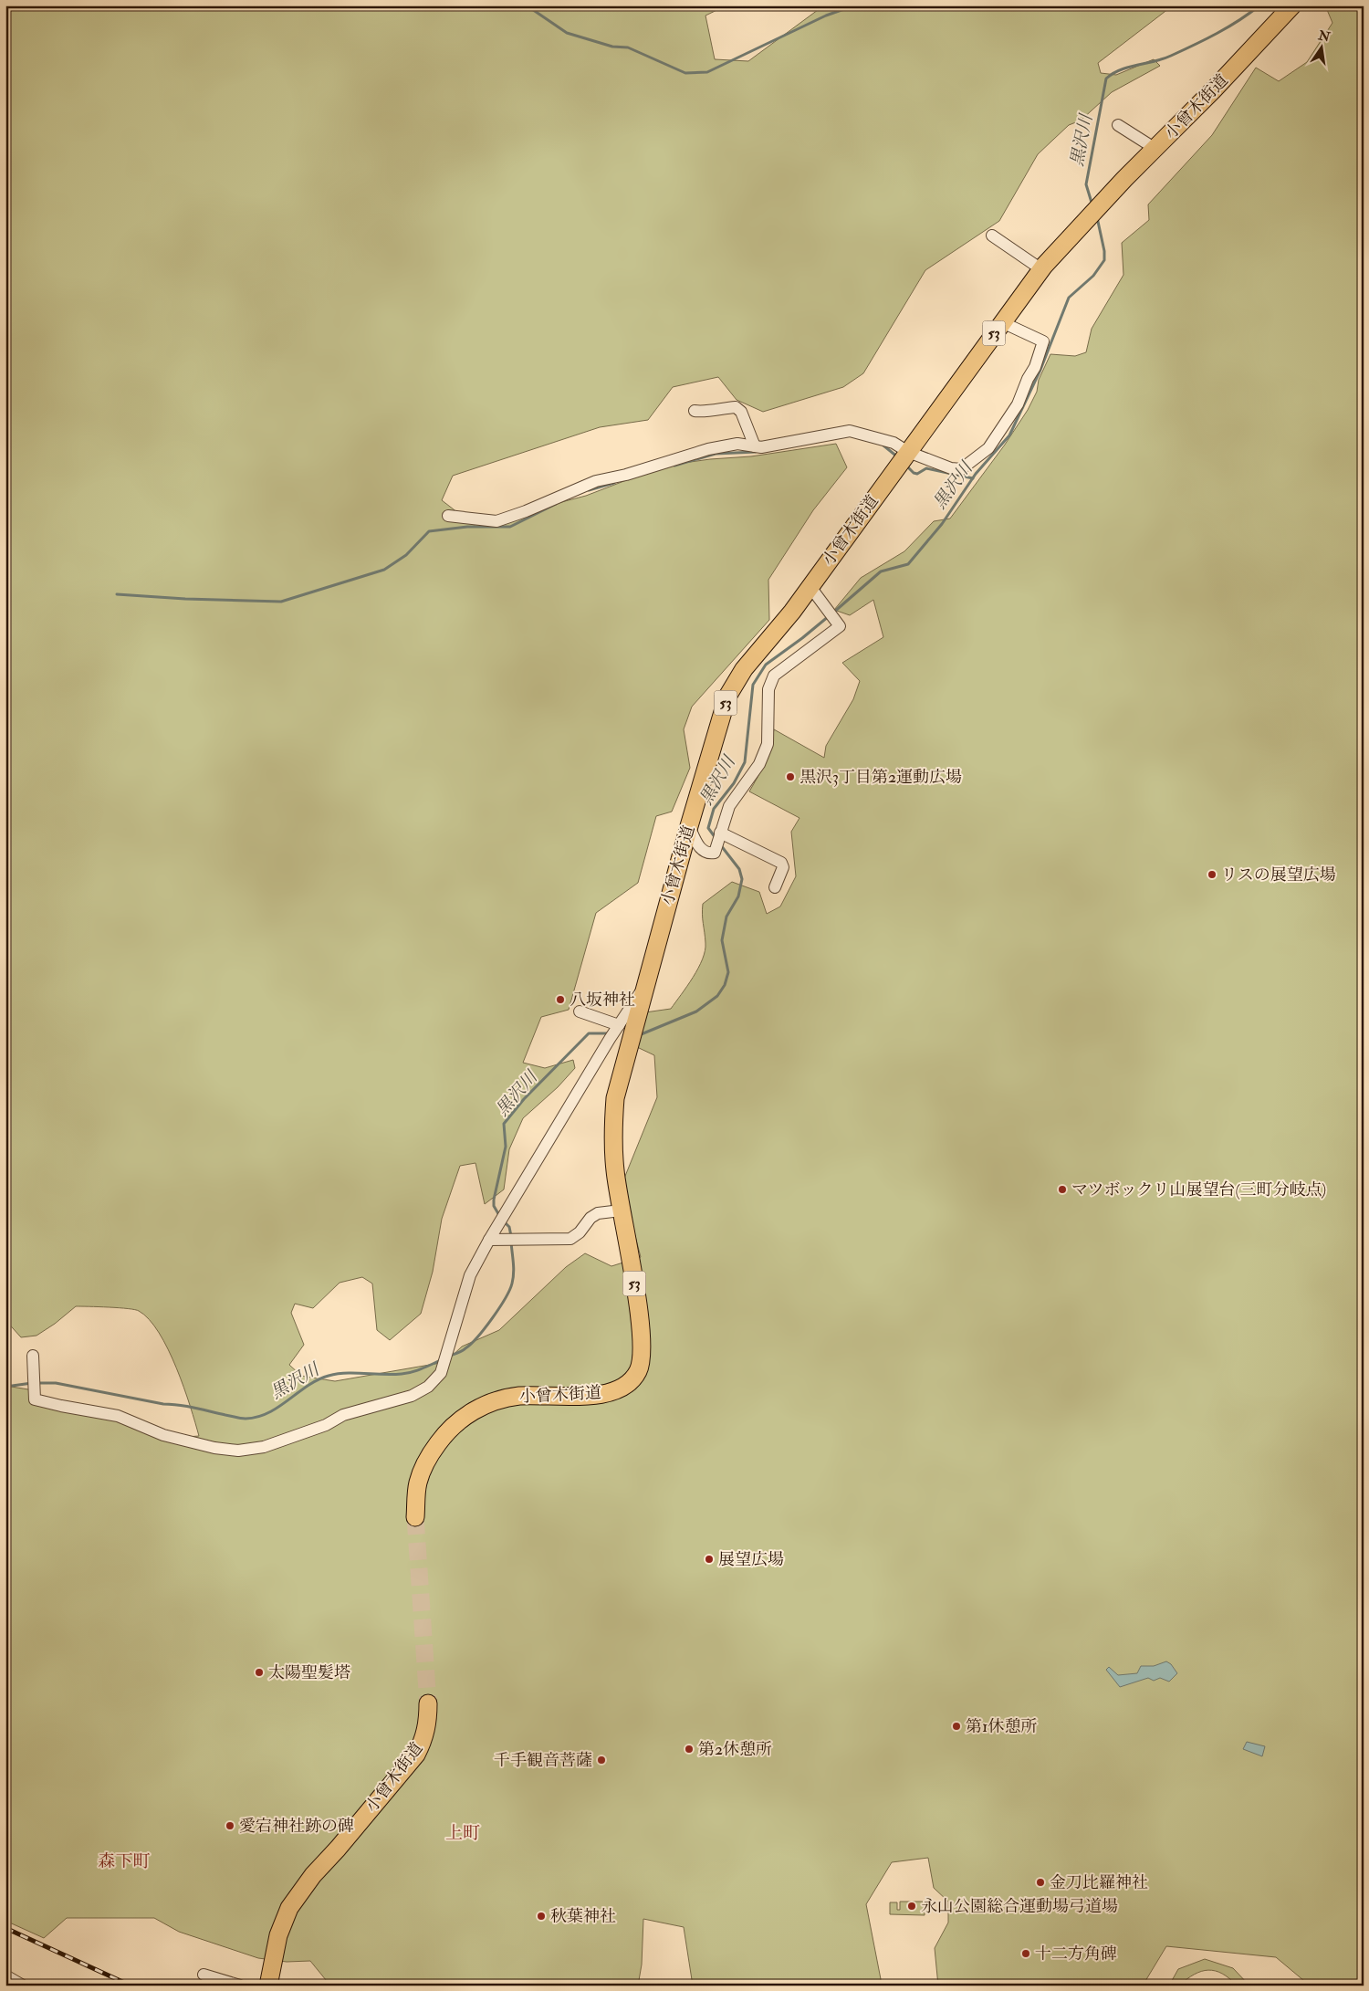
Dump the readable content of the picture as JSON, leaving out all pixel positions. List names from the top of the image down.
{
  "streets": {
    "main road": ["小曾木街道", "53"]
  },
  "districts": ["上町", "森下町"],
  "water": ["黒沢川"],
  "places": [
    "黒沢3丁目第2運動広場",
    "リスの展望広場",
    "八坂神社",
    "マツボックリ山展望台(三町分岐点)",
    "展望広場",
    "太陽聖髪塔",
    "第1休憩所",
    "第2休憩所",
    "千手観音菩薩",
    "愛宕神社跡の碑",
    "金刀比羅神社",
    "永山公園総合運動場弓道場",
    "秋葉神社",
    "十二方角碑"
  ],
  "north": "top"
}
